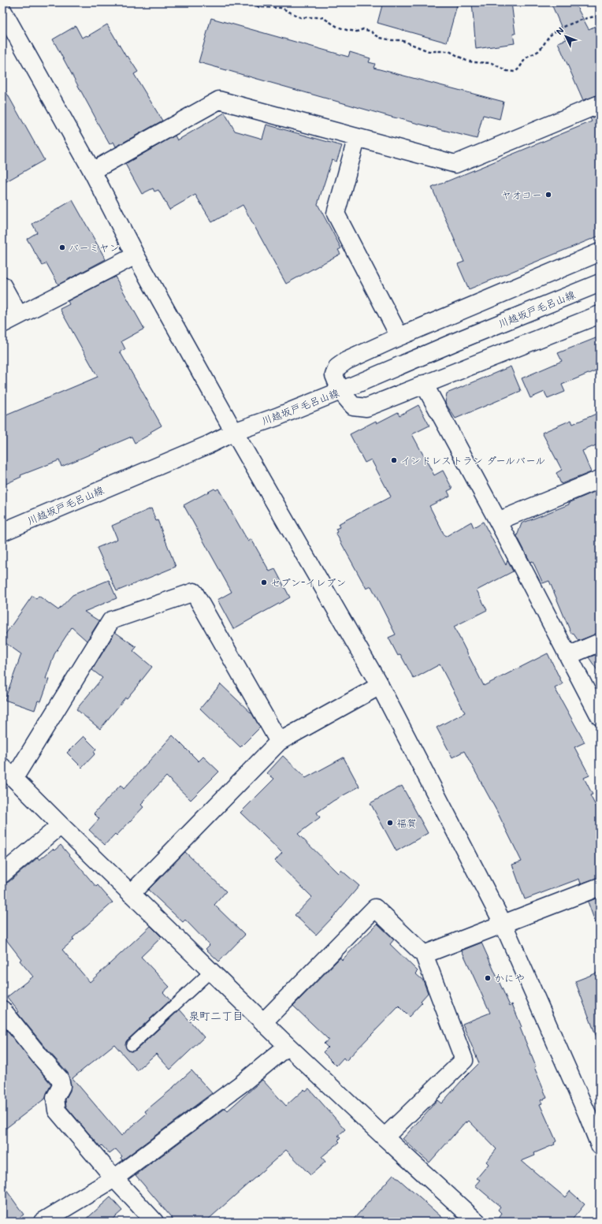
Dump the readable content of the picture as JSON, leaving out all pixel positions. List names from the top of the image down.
{
  "streets": {
    "street": ["川越坂戸毛呂山線"]
  },
  "districts": ["泉町二丁目"],
  "places": [
    "ヤオコー",
    "バーミヤン",
    "インドレストラン ダールバール",
    "セブン-イレブン",
    "福賀",
    "かにや"
  ],
  "north": "top left"
}
